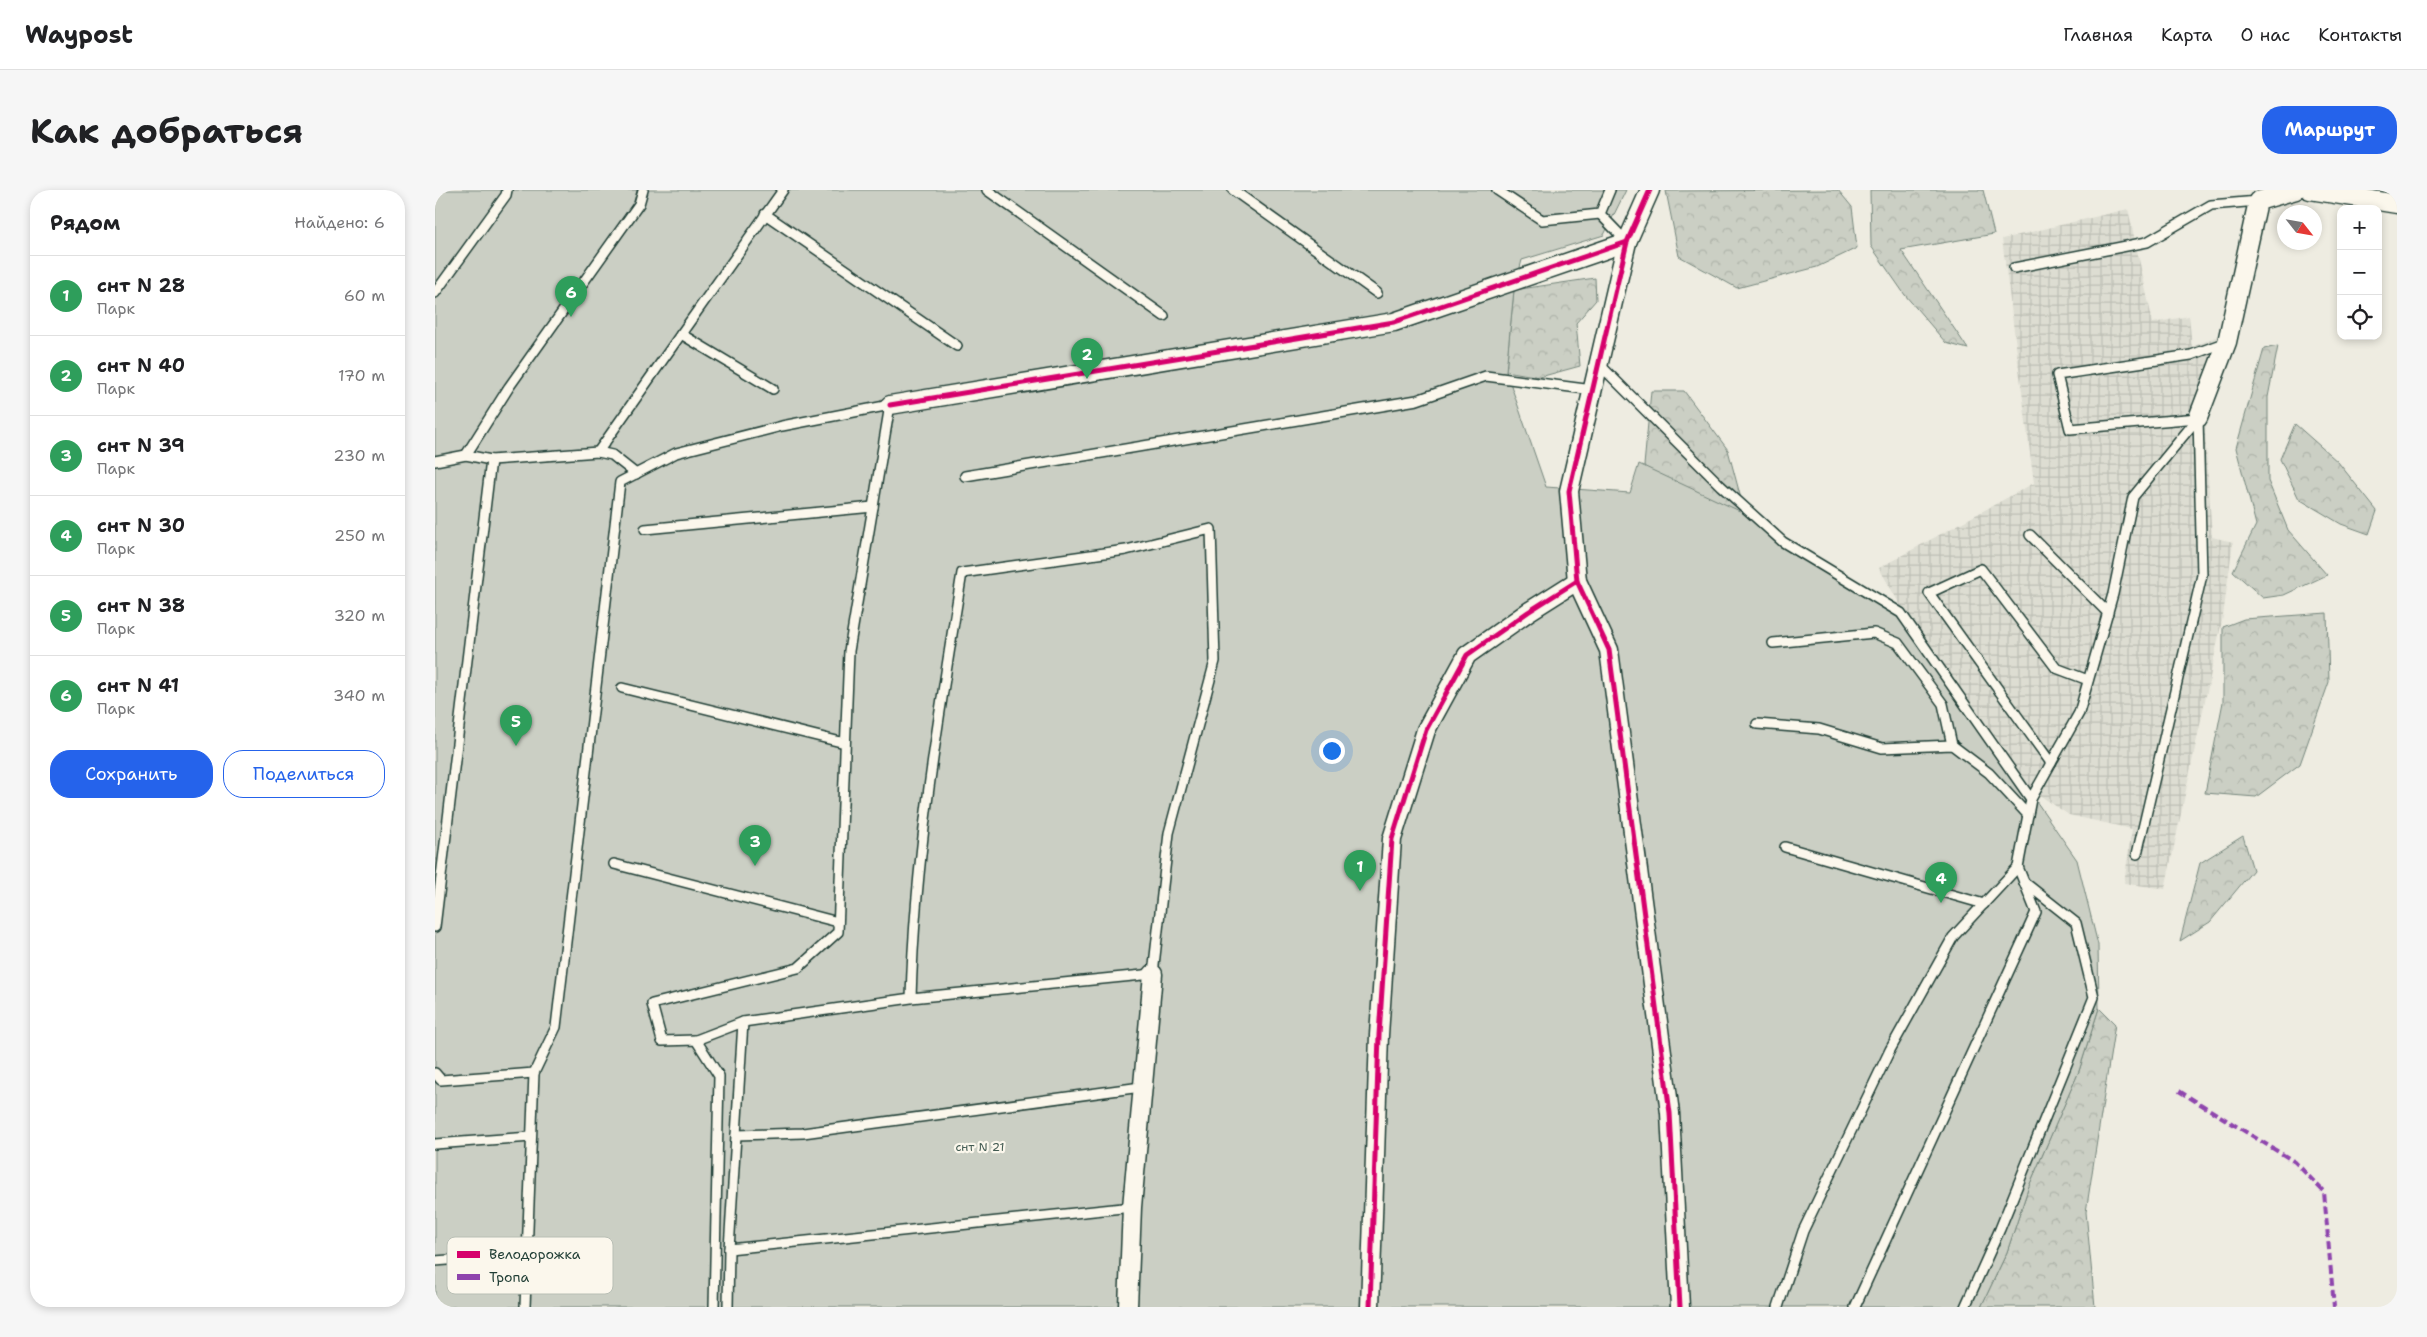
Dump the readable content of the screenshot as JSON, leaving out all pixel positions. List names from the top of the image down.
{
  "parks": ["снт N 21"],
  "legend": ["Велодорожка", "Тропа"],
  "north": "bottom right",
  "page": {
    "header": "Waypost",
    "nav": [
      "Главная",
      "Карта",
      "О нас",
      "Контакты"
    ],
    "buttons": [
      "Маршрут",
      ["Сохранить", "Поделиться"]
    ],
    "title": "Как добраться",
    "heading": ["Рядом", "Найдено: 6"],
    "map_buttons": ["+", "−"],
    "list": [
      {
        "mark": "1",
        "name": "снт N 28",
        "note": "Парк",
        "value": "60 m"
      },
      {
        "mark": "2",
        "name": "снт N 40",
        "note": "Парк",
        "value": "170 m"
      },
      {
        "mark": "3",
        "name": "снт N 39",
        "note": "Парк",
        "value": "230 m"
      },
      {
        "mark": "4",
        "name": "снт N 30",
        "note": "Парк",
        "value": "250 m"
      },
      {
        "mark": "5",
        "name": "снт N 38",
        "note": "Парк",
        "value": "320 m"
      },
      {
        "mark": "6",
        "name": "снт N 41",
        "note": "Парк",
        "value": "340 m"
      }
    ],
    "pins": [
      "6",
      "2",
      "5",
      "3",
      "1",
      "4"
    ]
  }
}
